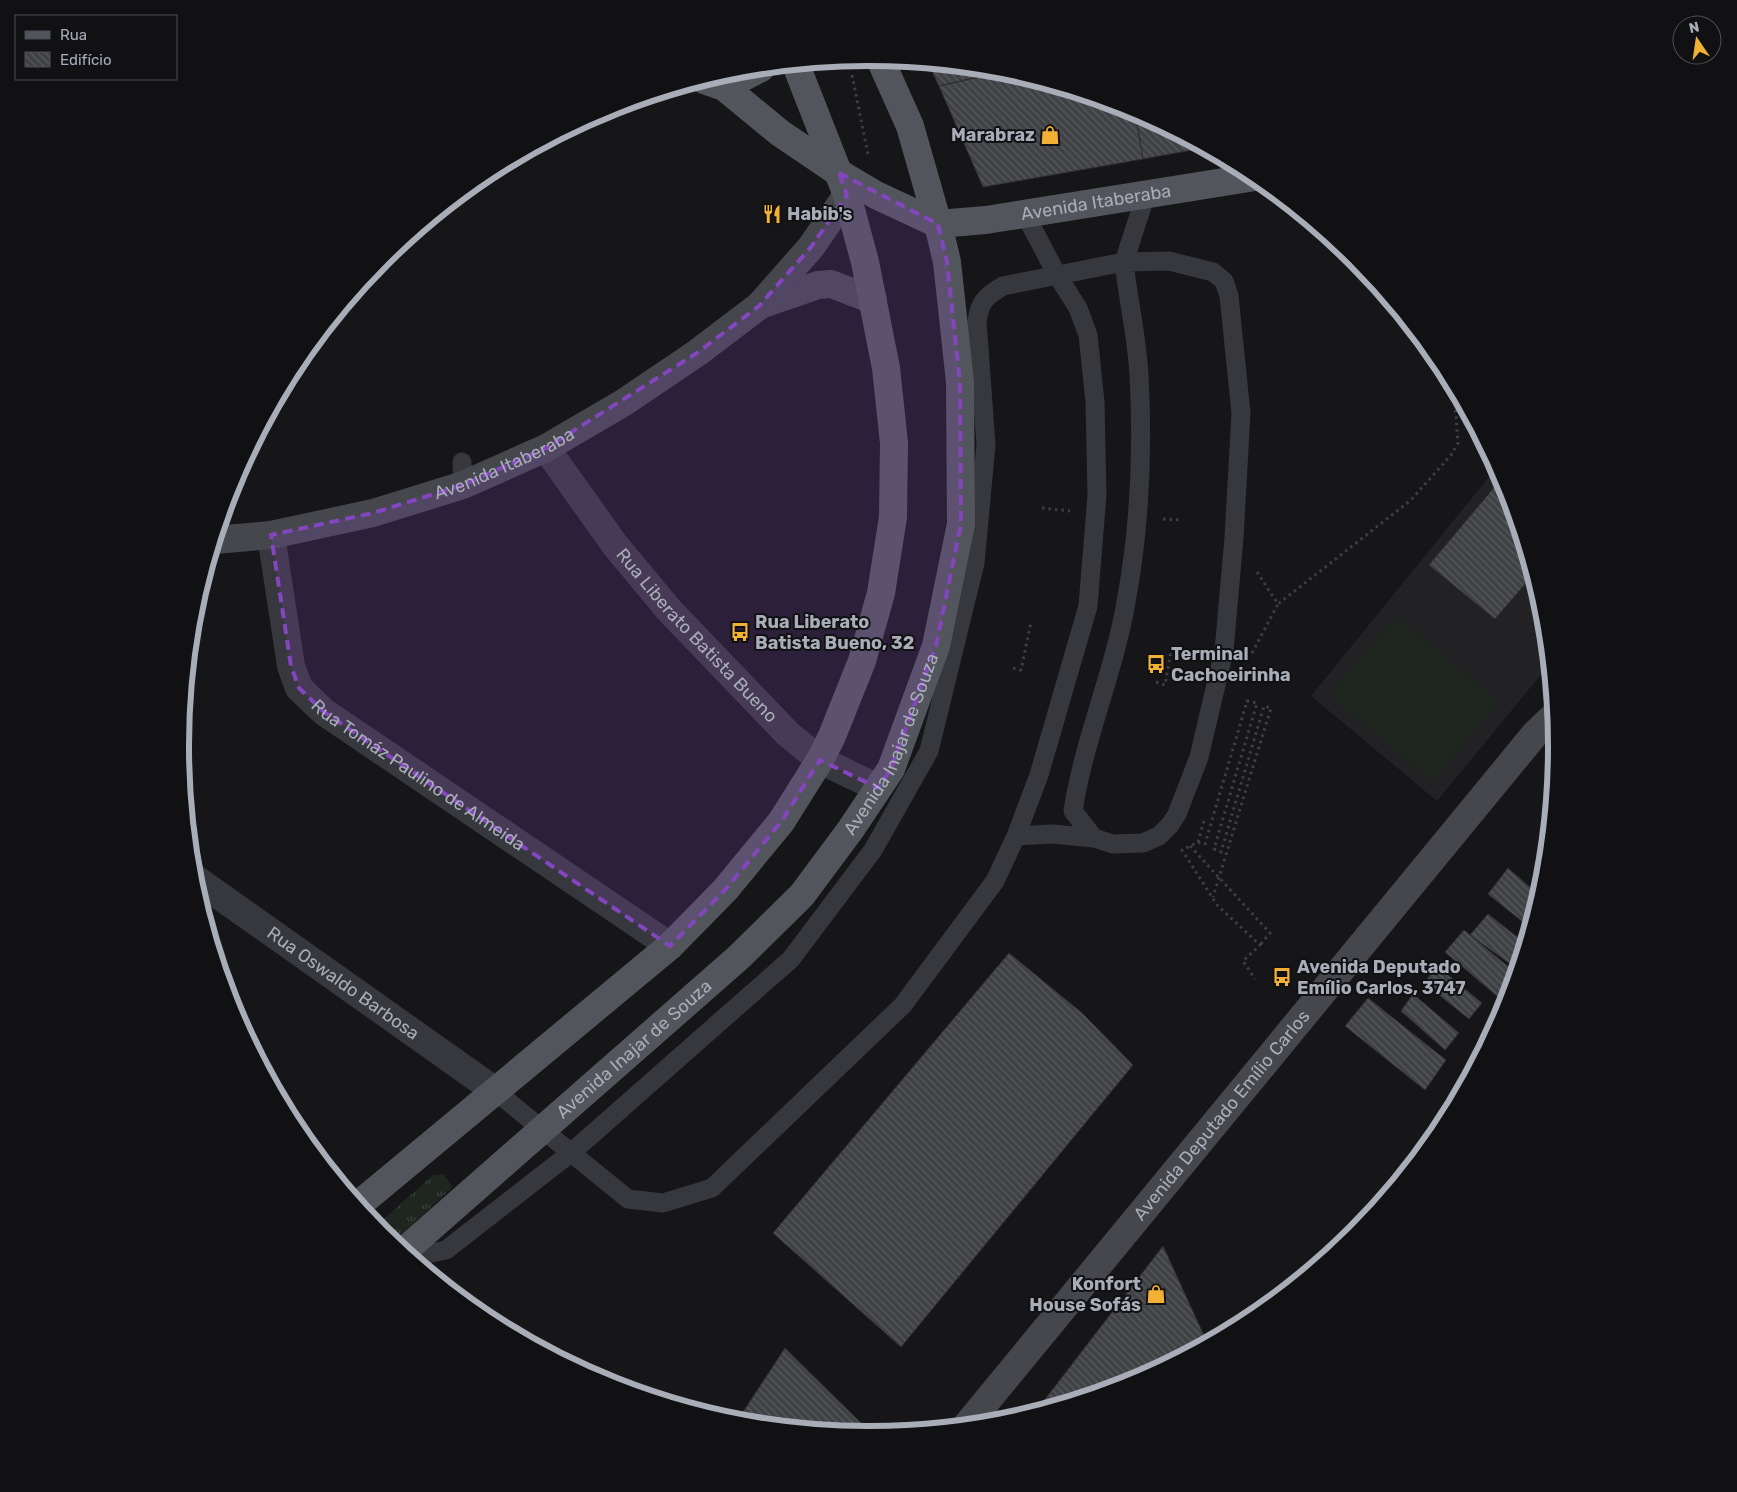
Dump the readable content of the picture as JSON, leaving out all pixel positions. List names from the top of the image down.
{
  "streets": {
    "main road": ["Avenida Itaberaba", "Avenida Inajar de Souza", "Avenida Deputado Emílio Carlos"],
    "street": ["Rua Liberato Batista Bueno", "Rua Tomáz Paulino de Almeida", "Rua Oswaldo Barbosa"]
  },
  "crossings": [
    ["Avenida Itaberaba", "Rua Liberato Batista Bueno"],
    ["Avenida Itaberaba", "Avenida Inajar de Souza"],
    ["Avenida Itaberaba", "Rua Tomáz Paulino de Almeida"],
    ["Rua Liberato Batista Bueno", "Avenida Inajar de Souza"]
  ],
  "places": {
    "shop": ["Marabraz", "Konfort House Sofás"],
    "restaurant": ["Habib's"],
    "bus stop": ["Rua Liberato Batista Bueno, 32", "Terminal Cachoeirinha", "Avenida Deputado Emílio Carlos, 3747"]
  },
  "legend": ["Rua", "Edifício"],
  "north": "top"
}
